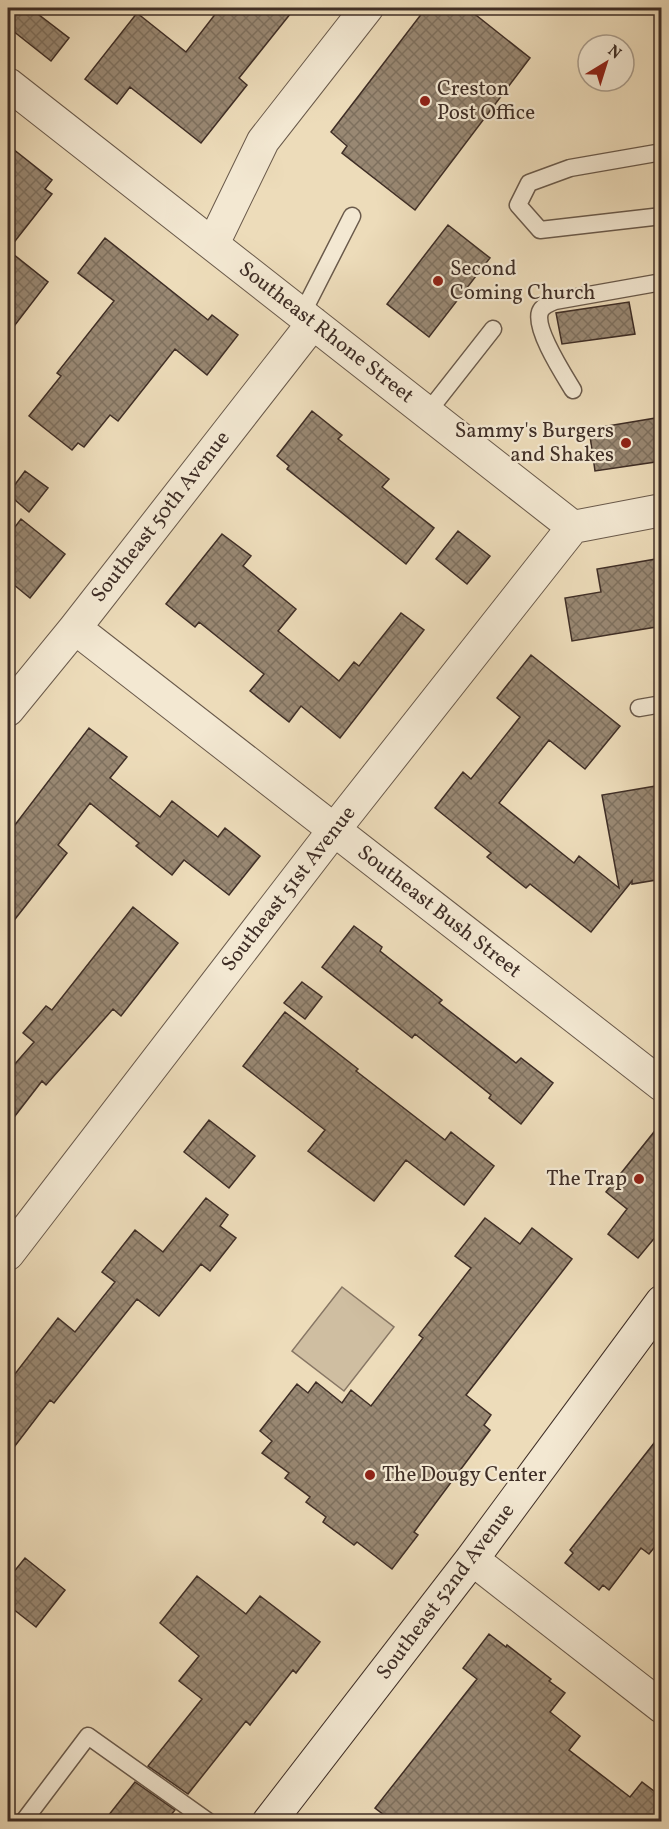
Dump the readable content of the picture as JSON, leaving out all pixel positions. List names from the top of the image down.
{
  "streets": {
    "main road": ["Southeast 52nd Avenue"],
    "street": [
      "Southeast Rhone Street",
      "Southeast 50th Avenue",
      "Southeast 51st Avenue",
      "Southeast Bush Street"
    ]
  },
  "crossings": [
    ["Southeast Rhone Street", "Southeast 50th Avenue"],
    ["Southeast Rhone Street", "Southeast 51st Avenue"],
    ["Southeast 50th Avenue", "Southeast Bush Street"],
    ["Southeast 51st Avenue", "Southeast Bush Street"]
  ],
  "places": [
    "Creston Post Office",
    "Second Coming Church",
    "Sammy's Burgers and Shakes",
    "The Trap",
    "The Dougy Center"
  ],
  "north": "top right"
}
